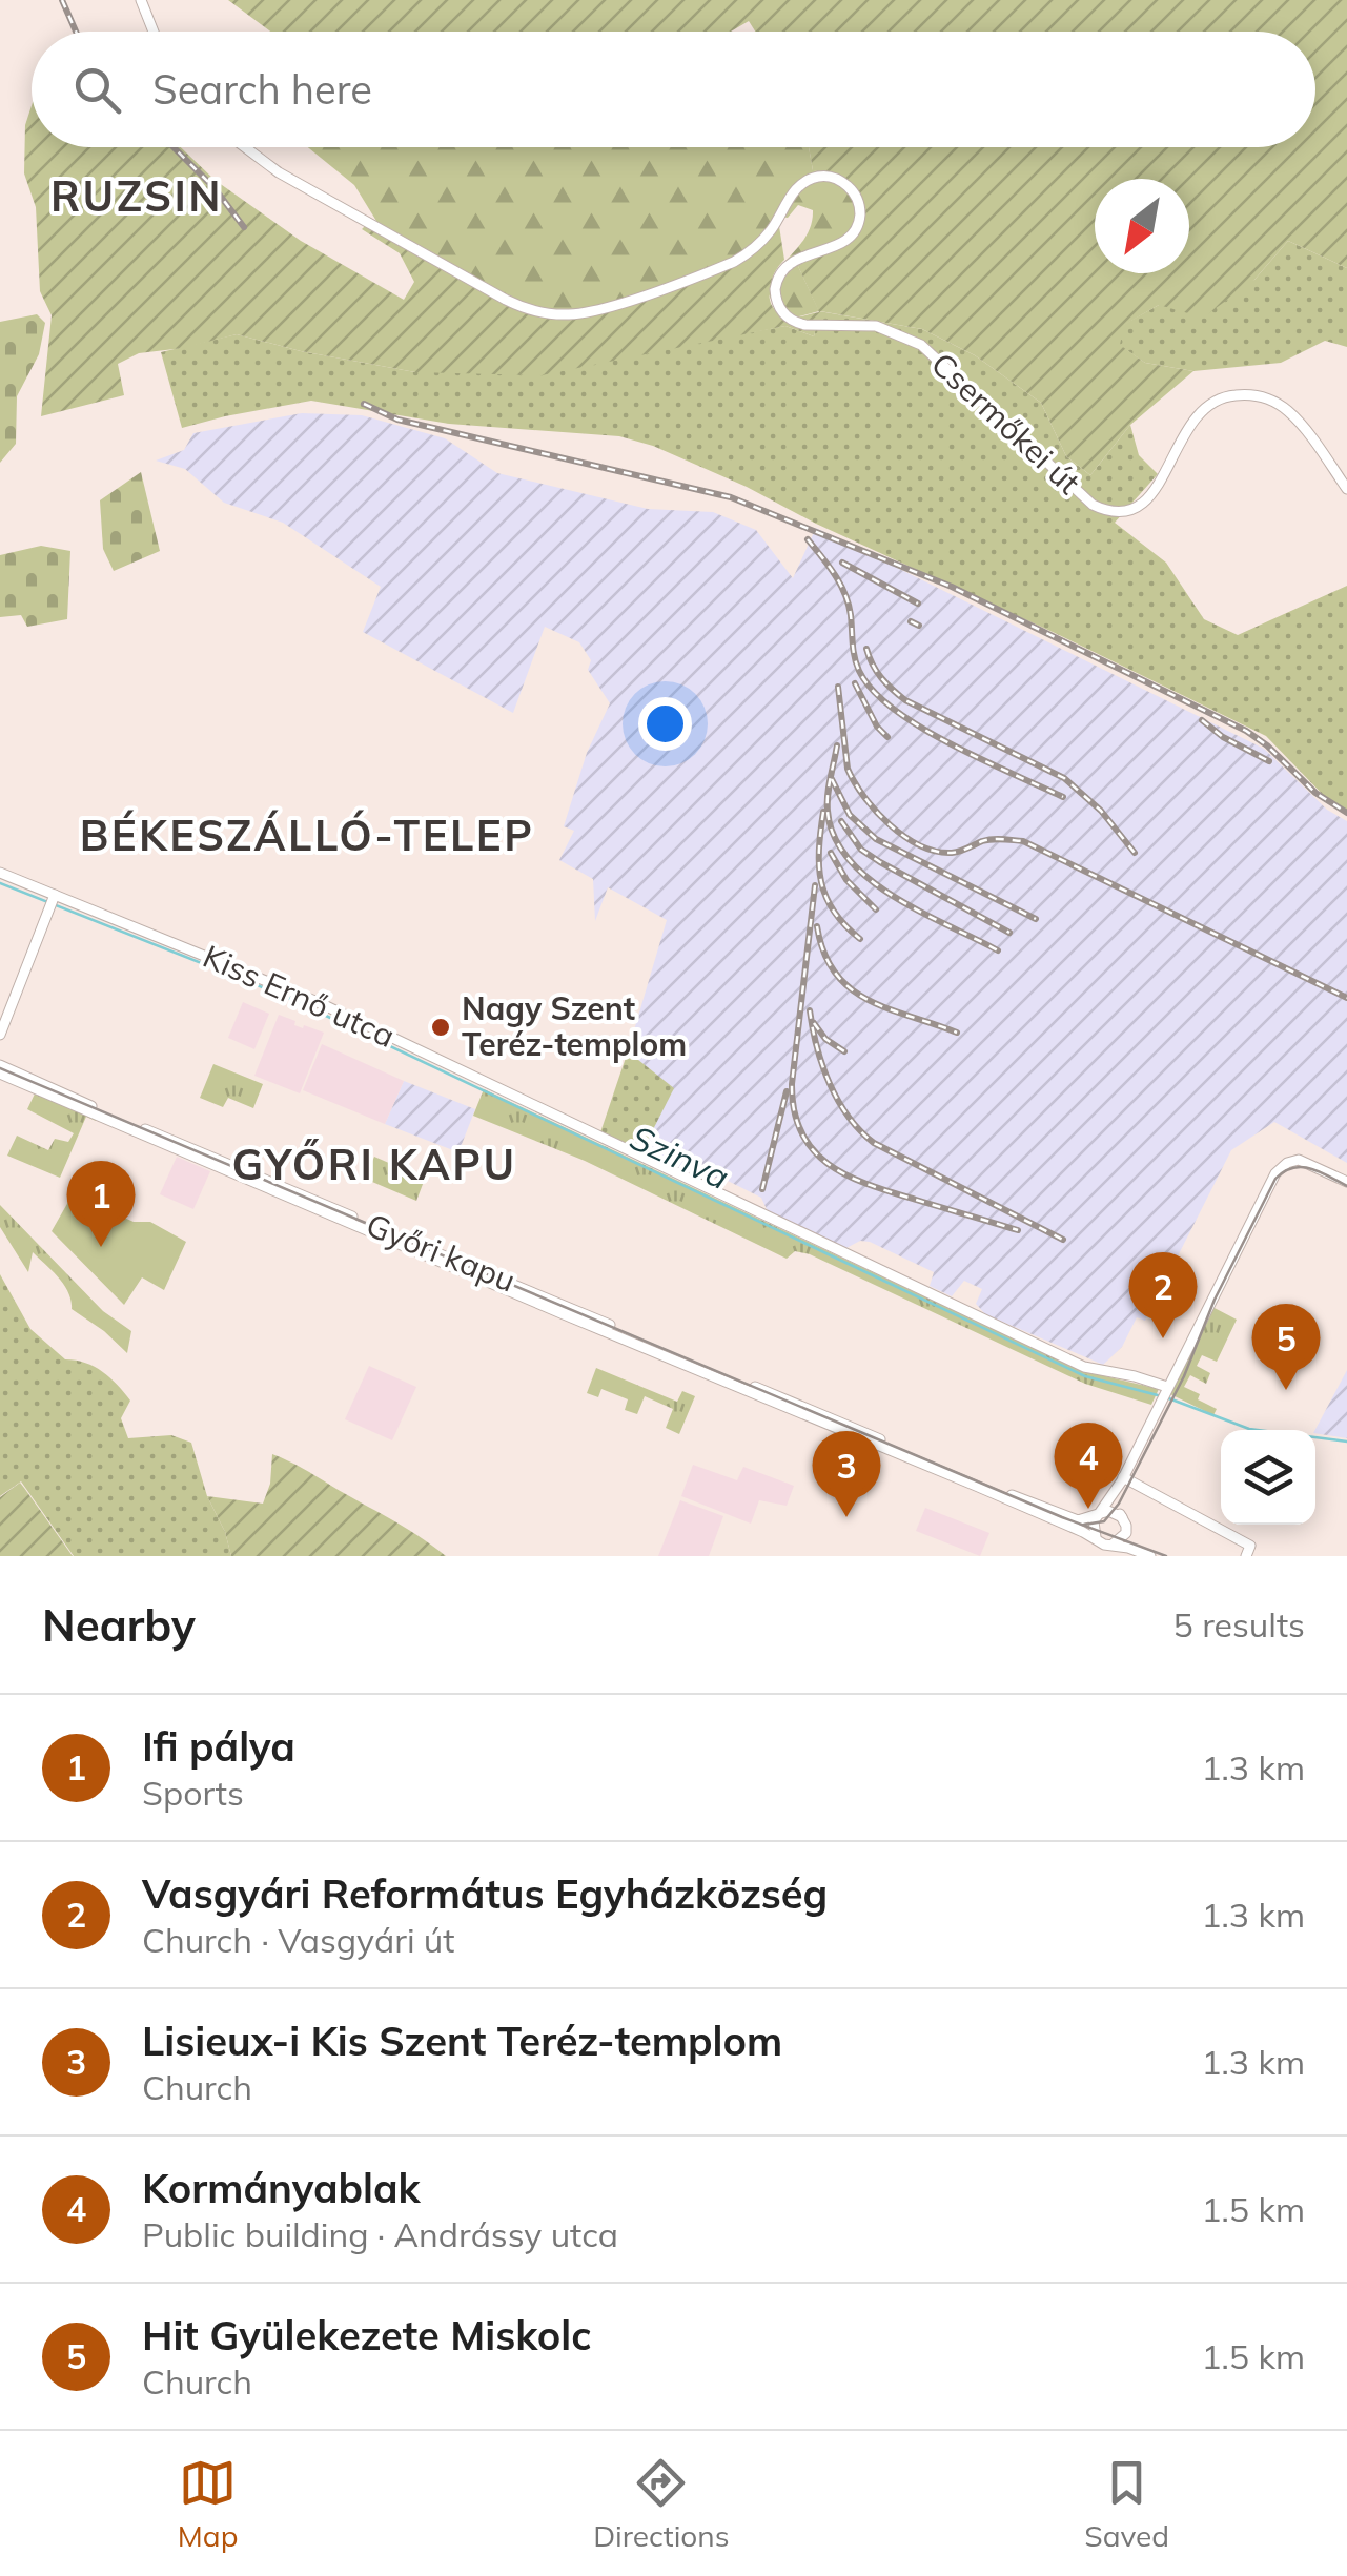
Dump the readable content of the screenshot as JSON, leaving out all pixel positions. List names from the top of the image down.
{
  "streets": {
    "street": ["Csermőkei út", "Kiss Ernő utca", "Győri kapu"]
  },
  "districts": ["RUZSIN", "BÉKESZÁLLÓ-TELEP", "GYŐRI KAPU"],
  "water": ["Szinva"],
  "places": ["Nagy Szent Teréz-templom"],
  "north": "bottom left",
  "page": {
    "search": "Search here",
    "pins": [
      "1",
      "2",
      "5",
      "4",
      "3"
    ],
    "heading": ["Nearby", "5 results"],
    "list": [
      {
        "mark": "1",
        "name": "Ifi pálya",
        "note": "Sports",
        "value": "1.3 km"
      },
      {
        "mark": "2",
        "name": "Vasgyári Református Egyházközség",
        "note": "Church · Vasgyári út",
        "value": "1.3 km"
      },
      {
        "mark": "3",
        "name": "Lisieux-i Kis Szent Teréz-templom",
        "note": "Church",
        "value": "1.3 km"
      },
      {
        "mark": "4",
        "name": "Kormányablak",
        "note": "Public building · Andrássy utca",
        "value": "1.5 km"
      },
      {
        "mark": "5",
        "name": "Hit Gyülekezete Miskolc",
        "note": "Church",
        "value": "1.5 km"
      }
    ],
    "nav": ["Map", "Directions", "Saved"]
  }
}
